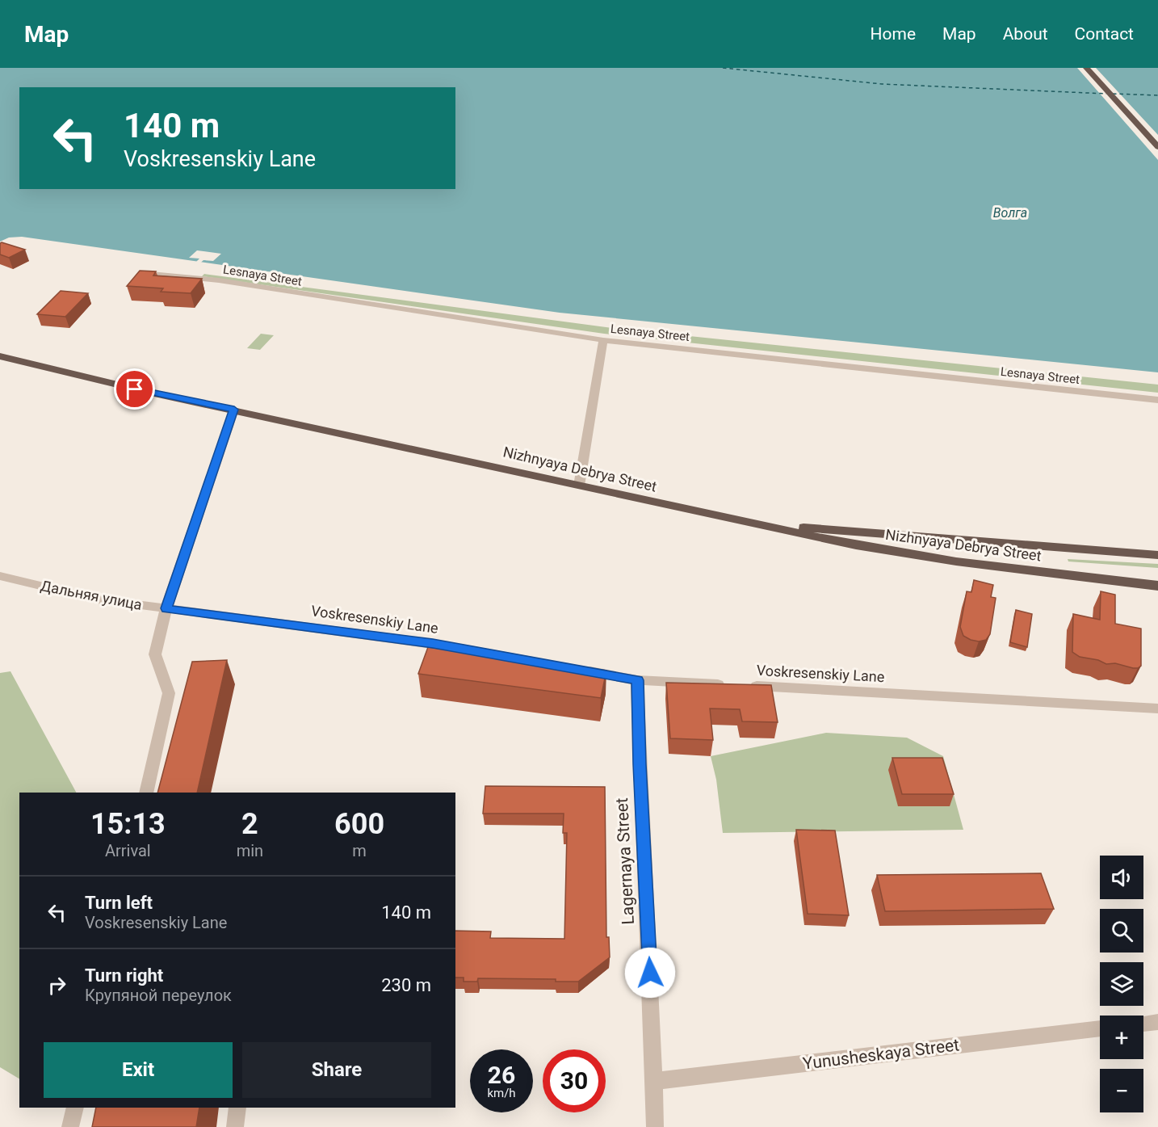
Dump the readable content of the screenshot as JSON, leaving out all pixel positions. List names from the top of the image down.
{
  "streets": {
    "highway": ["Nizhnyaya Debrya Street"],
    "street": [
      "Lesnaya Street",
      "Дальняя улица",
      "Voskresenskiy Lane",
      "Lagernaya Street",
      "Yunusheskaya Street"
    ]
  },
  "crossings": [
    ["Дальняя улица", "Voskresenskiy Lane"],
    ["Voskresenskiy Lane", "Lagernaya Street"],
    ["Lagernaya Street", "Yunusheskaya Street"]
  ],
  "water": ["Волга"],
  "page": {
    "header": "Map",
    "nav": [
      "Home",
      "Map",
      "About",
      "Contact"
    ],
    "turn": ["140 m", "Voskresenskiy Lane"],
    "eta": [
      "15:13",
      "Arrival",
      "2",
      "min",
      "600",
      "m"
    ],
    "map_buttons": ["+", "−"],
    "list": [
      {
        "name": "Turn left",
        "note": "Voskresenskiy Lane",
        "value": "140 m"
      },
      {
        "name": "Turn right",
        "note": "Крупяной переулок",
        "value": "230 m"
      }
    ],
    "buttons": ["Exit", "Share"],
    "speed": "26 km/h",
    "limit": "30"
  }
}
